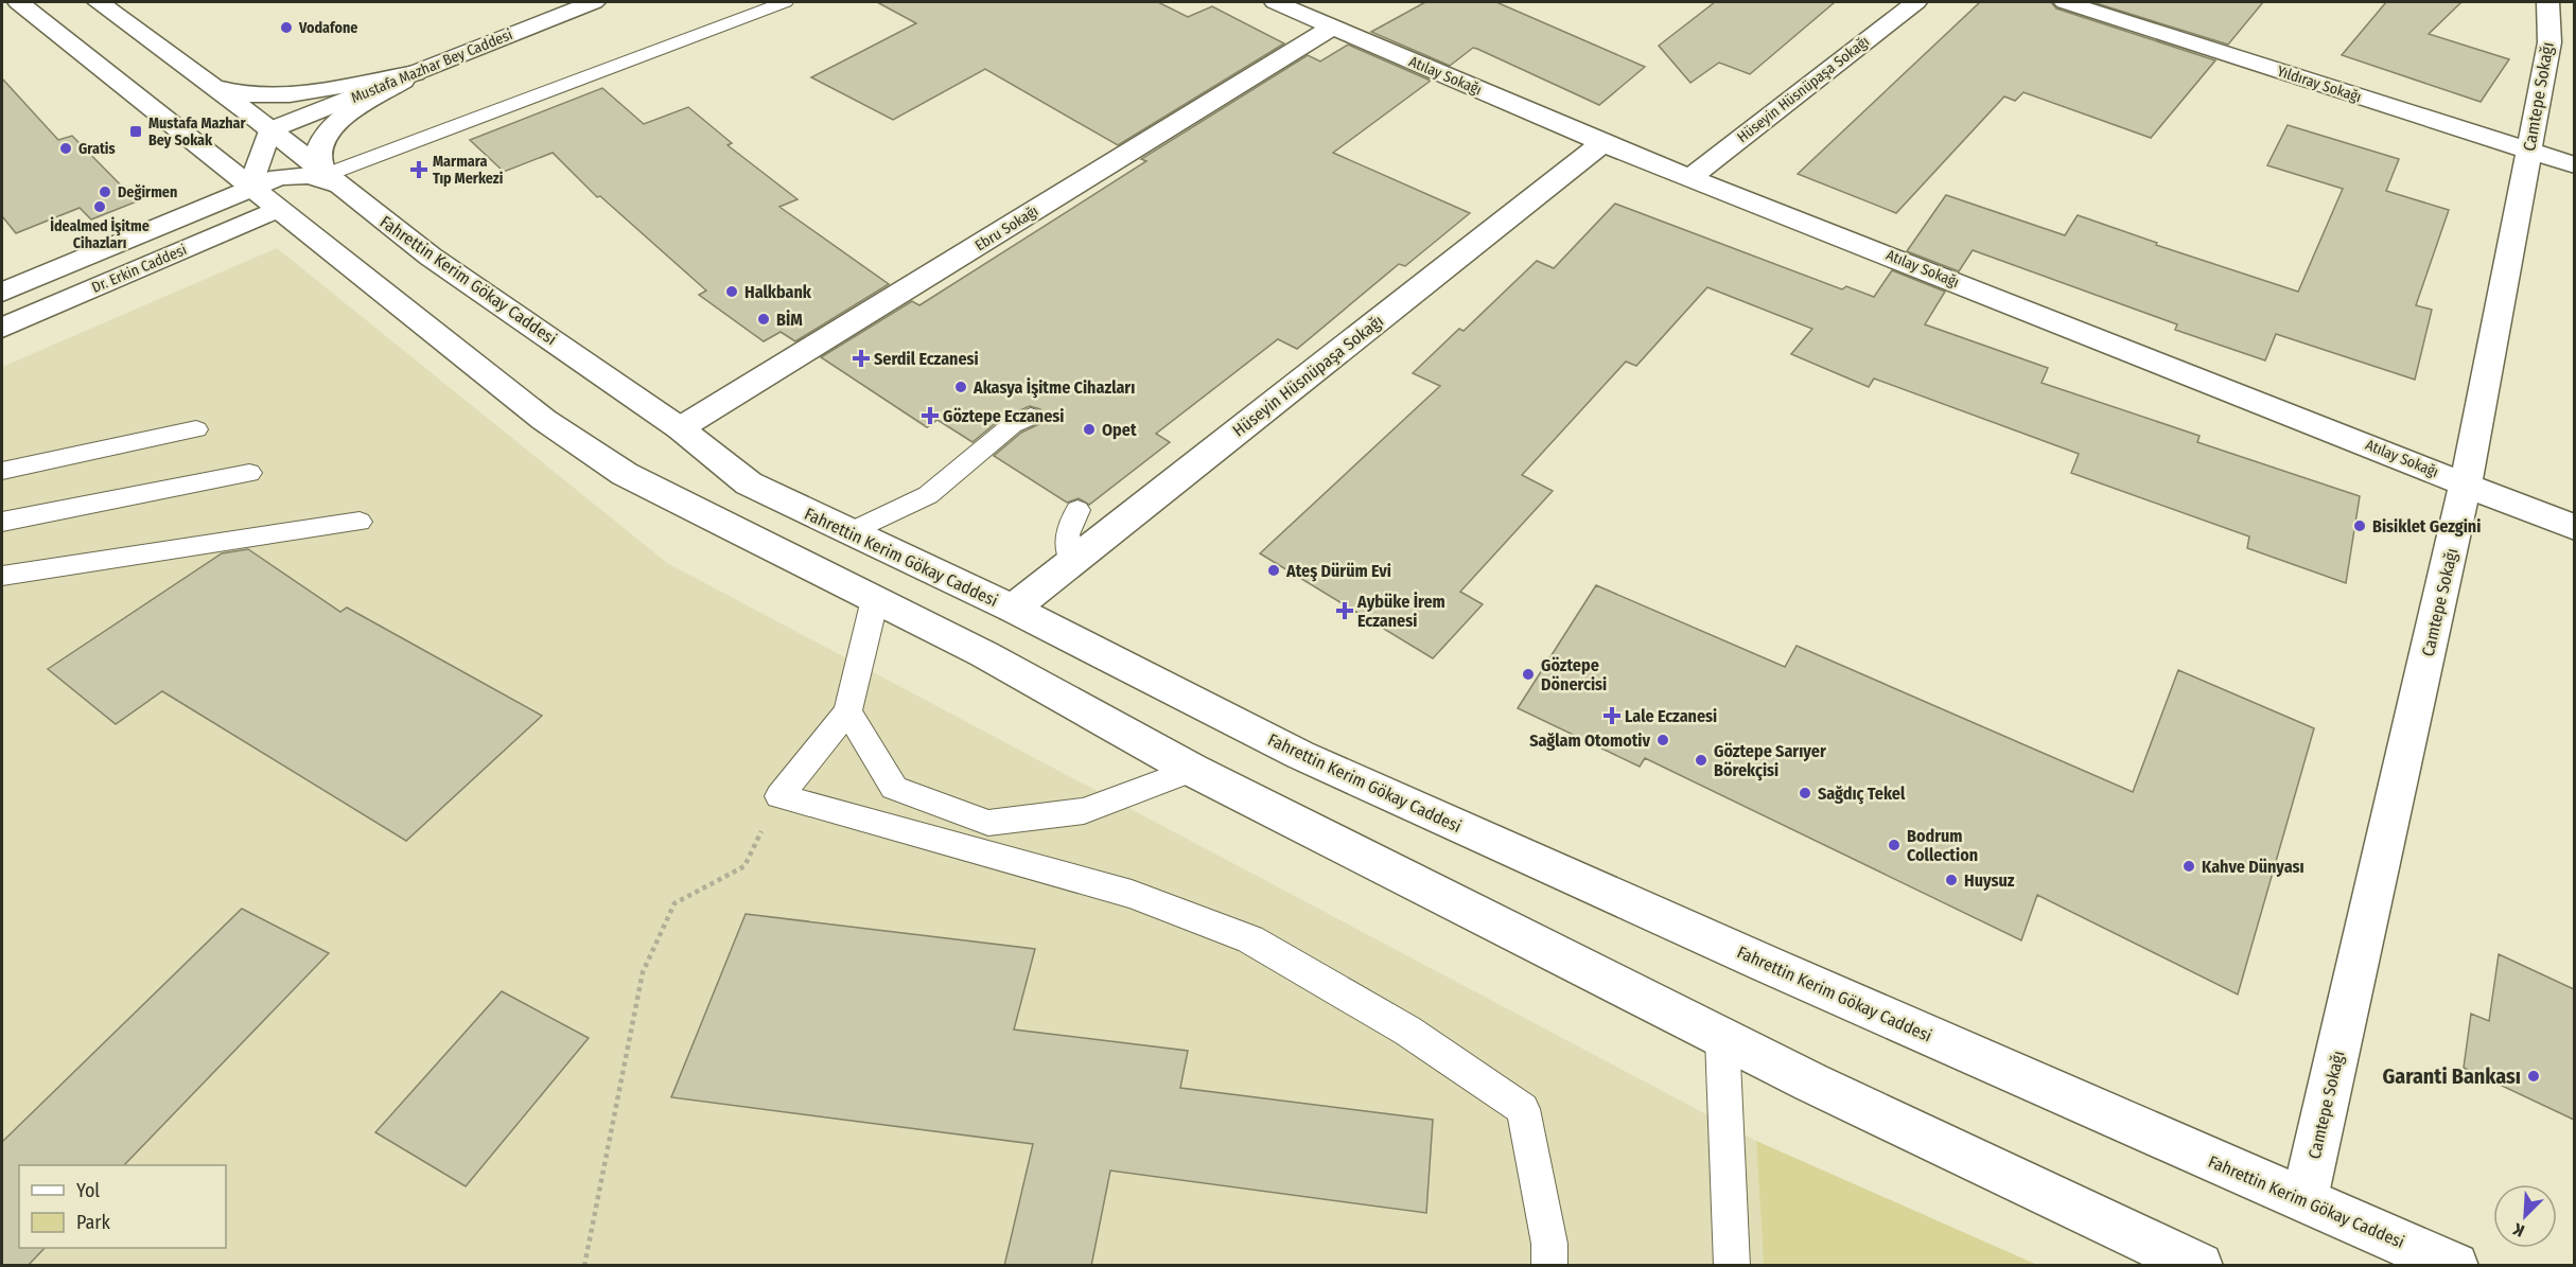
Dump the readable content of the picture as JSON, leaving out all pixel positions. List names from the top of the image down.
{
  "streets": {
    "street": [
      "Mustafa Mazhar Bey Caddesi",
      "Atılay Sokağı",
      "Yıldıray Sokağı",
      "Hüseyin Hüsnüpaşa Sokağı",
      "Camtepe Sokağı",
      "Ebru Sokağı",
      "Dr. Erkin Caddesi",
      "Fahrettin Kerim Gökay Caddesi"
    ]
  },
  "crossings": [
    ["Mustafa Mazhar Bey Caddesi", "Fahrettin Kerim Gökay Caddesi"],
    ["Atılay Sokağı", "Hüseyin Hüsnüpaşa Sokağı"],
    ["Atılay Sokağı", "Camtepe Sokağı"],
    ["Atılay Sokağı", "Ebru Sokağı"],
    ["Yıldıray Sokağı", "Camtepe Sokağı"],
    ["Hüseyin Hüsnüpaşa Sokağı", "Fahrettin Kerim Gökay Caddesi"],
    ["Camtepe Sokağı", "Fahrettin Kerim Gökay Caddesi"],
    ["Ebru Sokağı", "Fahrettin Kerim Gökay Caddesi"],
    ["Dr. Erkin Caddesi", "Fahrettin Kerim Gökay Caddesi"]
  ],
  "places": {
    "other": [
      "Vodafone",
      "Gratis",
      "Değirmen",
      "İdealmed İşitme Cihazları",
      "Halkbank",
      "BİM",
      "Akasya İşitme Cihazları",
      "Opet",
      "Bisiklet Gezgini",
      "Ateş Dürüm Evi",
      "Göztepe Dönercisi",
      "Sağlam Otomotiv",
      "Göztepe Sarıyer Börekçisi",
      "Sağdıç Tekel",
      "Bodrum Collection",
      "Kahve Dünyası",
      "Huysuz",
      "Garanti Bankası"
    ],
    "transit": ["Mustafa Mazhar Bey Sokak"],
    "health": [
      "Marmara Tıp Merkezi",
      "Serdil Eczanesi",
      "Göztepe Eczanesi",
      "Aybüke İrem Eczanesi",
      "Lale Eczanesi"
    ]
  },
  "legend": ["Yol", "Park"],
  "north": "bottom left"
}
